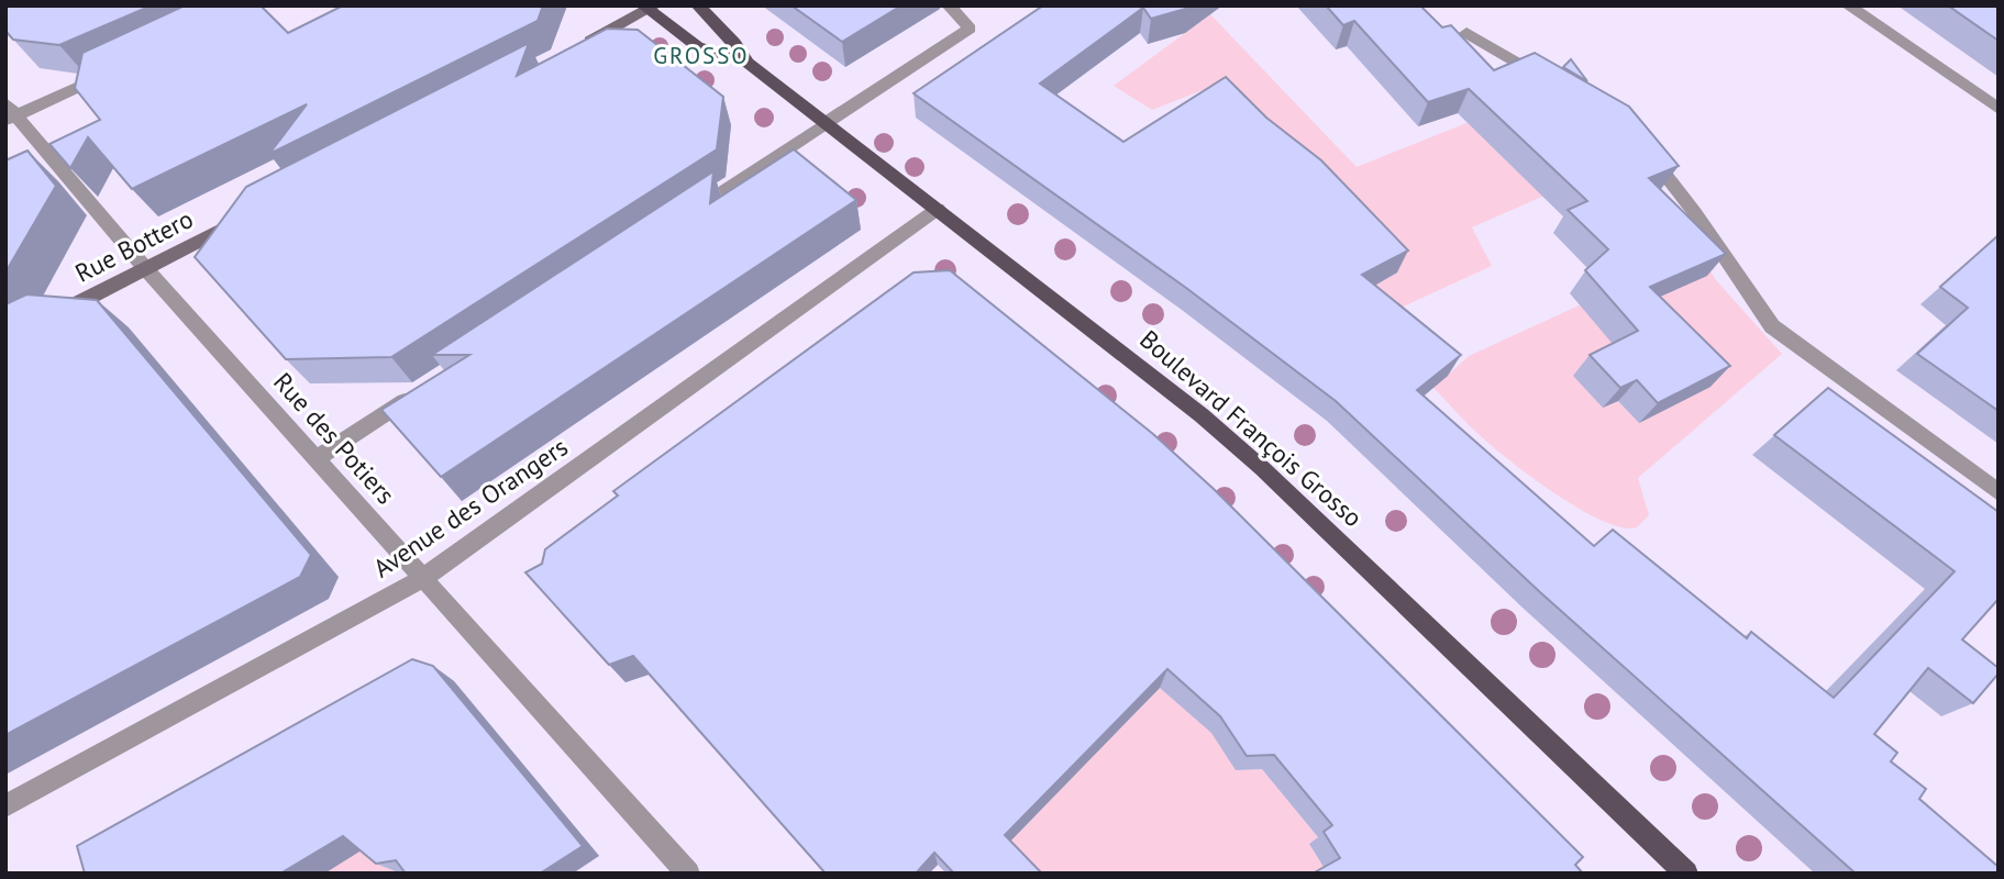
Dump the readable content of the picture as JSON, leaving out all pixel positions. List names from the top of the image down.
{
  "streets": {
    "main road": ["Rue Bottero", "Boulevard François Grosso"],
    "street": ["Rue des Potiers", "Avenue des Orangers"]
  },
  "crossings": [
    ["Rue Bottero", "Rue des Potiers"],
    ["Boulevard François Grosso", "Avenue des Orangers"],
    ["Rue des Potiers", "Avenue des Orangers"]
  ],
  "districts": ["GROSSO"]
}
